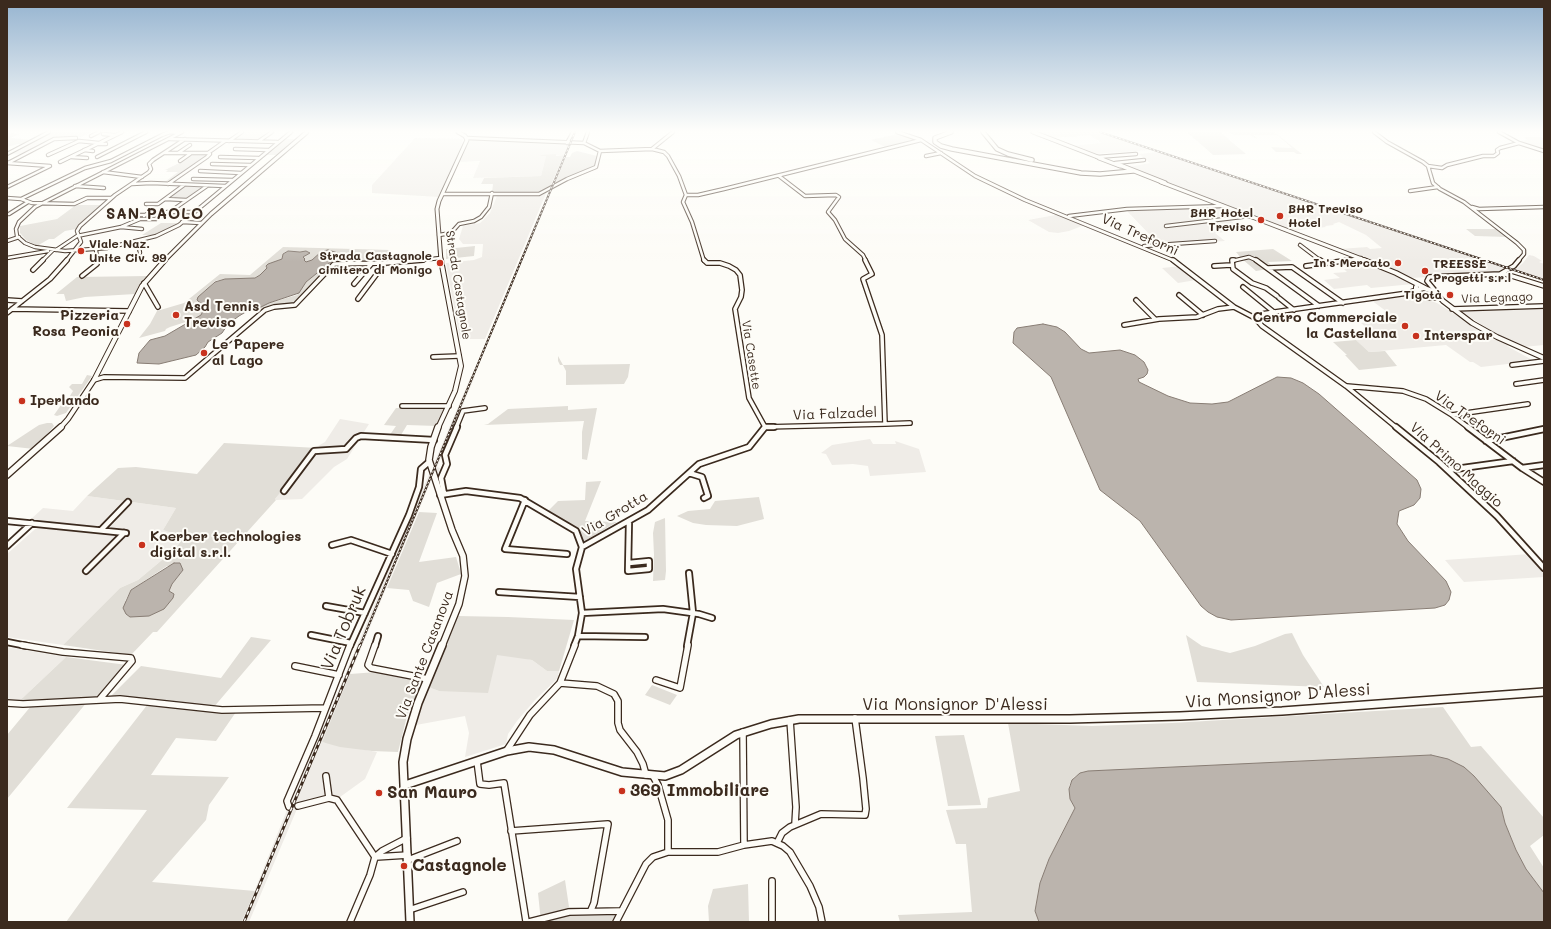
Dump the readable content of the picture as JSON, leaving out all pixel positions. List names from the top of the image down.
{
  "streets": {
    "main road": ["Strada Castagnole", "Via Sante Casanova", "Via Monsignor D'Alessi"],
    "street": [
      "Via Treforni",
      "Via Legnago",
      "Via Casette",
      "Via Falzadel",
      "Via Primo Maggio",
      "Via Grotta",
      "Via Tobruk"
    ]
  },
  "crossings": [
    ["Via Treforni", "Via Primo Maggio"],
    ["Via Casette", "Via Falzadel"],
    ["Via Casette", "Via Grotta"],
    ["Via Falzadel", "Via Grotta"],
    ["Via Grotta", "Via Monsignor D'Alessi"],
    ["Via Tobruk", "Via Sante Casanova"],
    ["Via Sante Casanova", "Via Monsignor D'Alessi"]
  ],
  "districts": ["SAN PAOLO"],
  "places": [
    "BHR Treviso Hotel",
    "BHR Hotel Treviso",
    "Viale Naz. Unite Civ. 99",
    "Strada Castagnole cimitero di Monigo",
    "In's Mercato",
    "TREESSE Progetti s.r.l",
    "Tigotà",
    "Asd Tennis Treviso",
    "Pizzeria Rosa Peonia",
    "Centro Commerciale la Castellana",
    "Interspar",
    "Le Papere al Lago",
    "Iperlando",
    "Koerber technologies digital s.r.l.",
    "369 Immobiliare",
    "San Mauro",
    "Castagnole"
  ]
}
